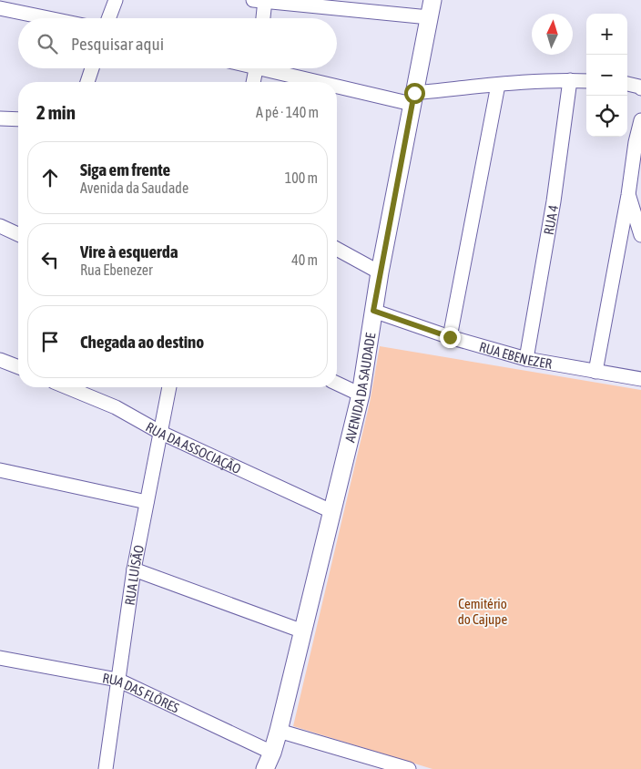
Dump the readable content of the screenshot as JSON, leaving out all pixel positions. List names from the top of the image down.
{
  "streets": {
    "street": [
      "RUA 4",
      "RUA EBENEZER",
      "AVENIDA DA SAUDADE",
      "RUA DA ASSOCIAÇÃO",
      "RUA LUÍSÃO",
      "RUA DAS FLÔRES"
    ]
  },
  "crossings": [
    ["RUA 4", "RUA EBENEZER"],
    ["RUA EBENEZER", "AVENIDA DA SAUDADE"],
    ["AVENIDA DA SAUDADE", "RUA DA ASSOCIAÇÃO"],
    ["AVENIDA DA SAUDADE", "RUA DAS FLÔRES"],
    ["RUA DA ASSOCIAÇÃO", "RUA LUÍSÃO"],
    ["RUA LUÍSÃO", "RUA DAS FLÔRES"]
  ],
  "parks": ["Cemitério do Cajupe"],
  "north": "top",
  "page": {
    "map_buttons": ["+", "−"],
    "search": "Pesquisar aqui",
    "heading": ["2 min", "A pé · 140 m"],
    "list": [
      ["Siga em frente", "Avenida da Saudade", "100 m"],
      ["Vire à esquerda", "Rua Ebenezer", "40 m"],
      "Chegada ao destino"
    ]
  }
}
